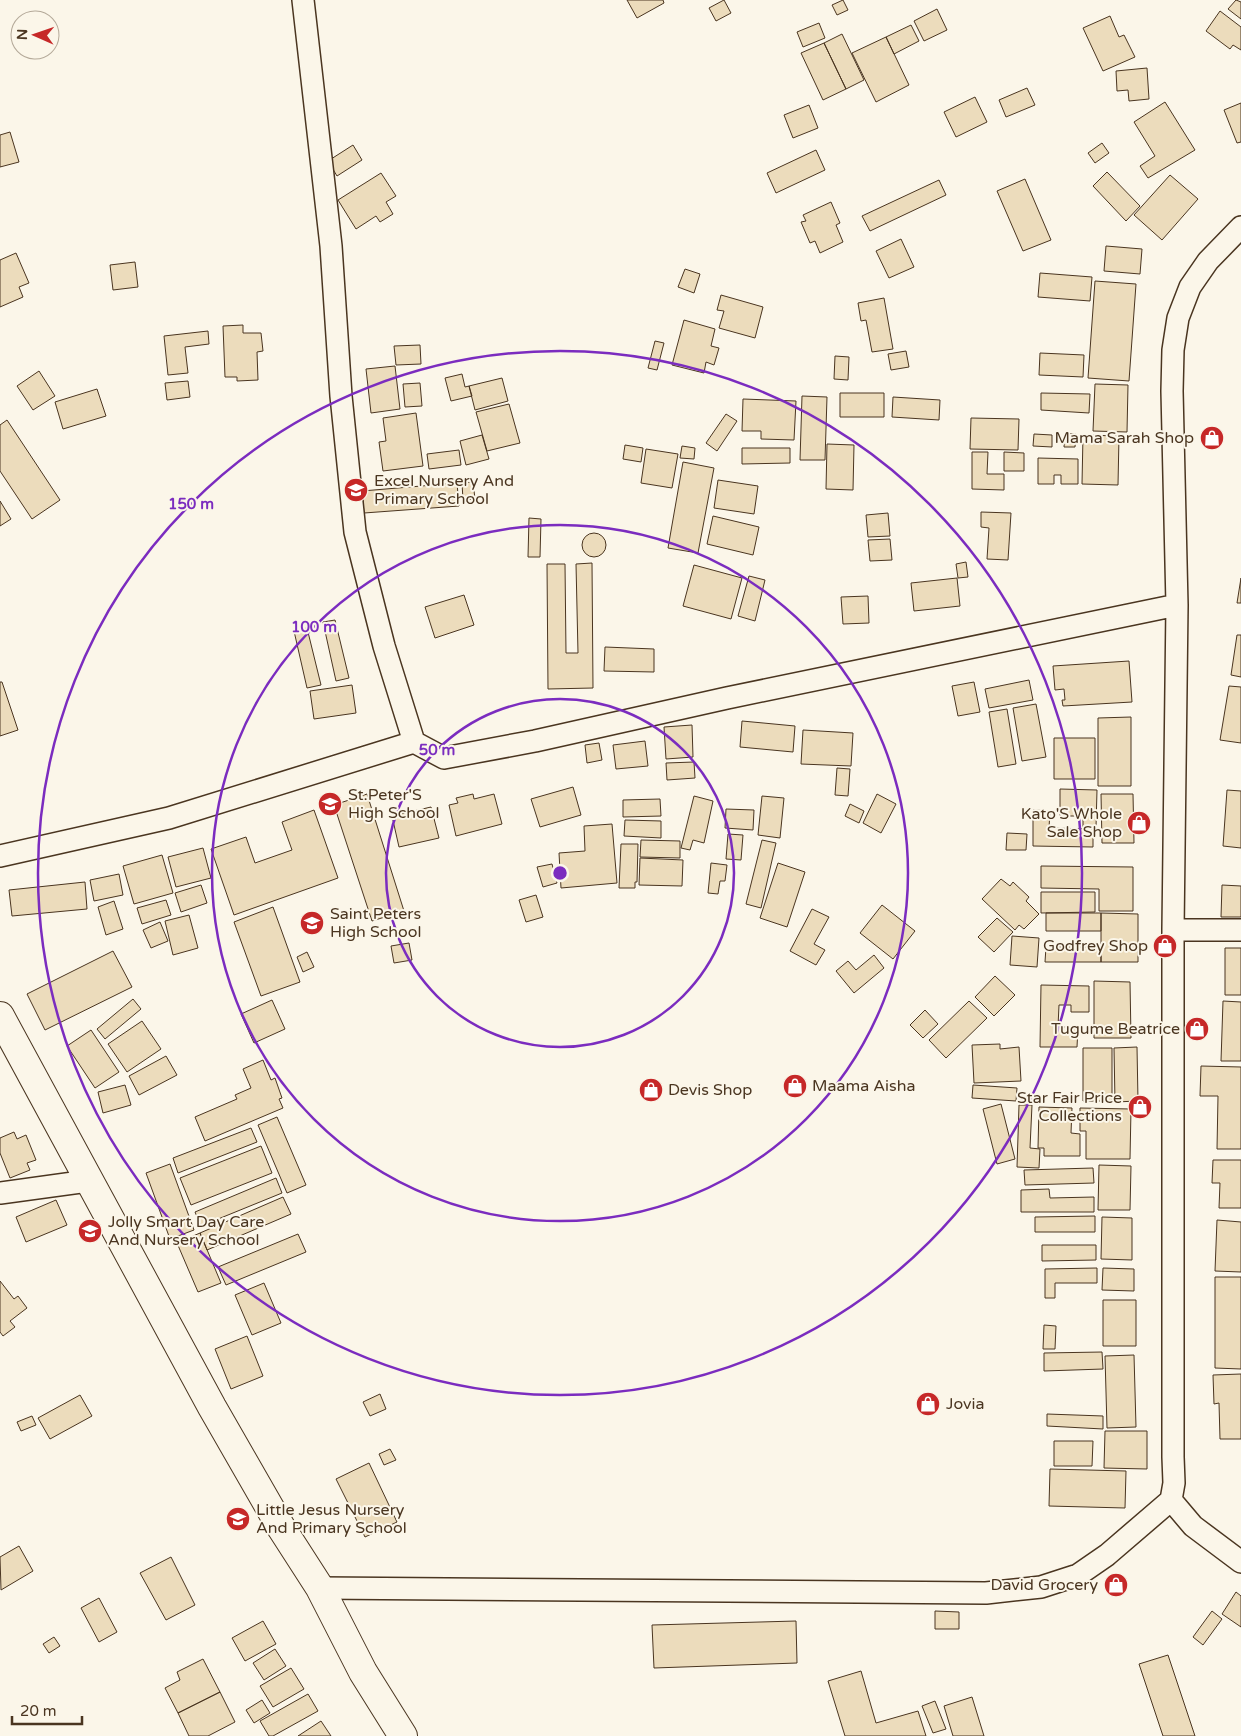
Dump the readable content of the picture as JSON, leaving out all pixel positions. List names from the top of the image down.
{
  "places": {
    "shop": [
      "Mama Sarah Shop",
      "Kato'S Whole Sale Shop",
      "Godfrey Shop",
      "Tugume Beatrice",
      "Maama Aisha",
      "Devis Shop",
      "Star Fair Price Collections",
      "Jovia",
      "David Grocery"
    ],
    "school or university": [
      "Excel Nursery And Primary School",
      "St.Peter'S High School",
      "Saint Peters High School",
      "Jolly Smart Day Care And Nursery School",
      "Little Jesus Nursery And Primary School"
    ]
  },
  "scale_bar": "20 m",
  "north": "left",
  "rings": ["150 m", "100 m", "50 m"]
}
